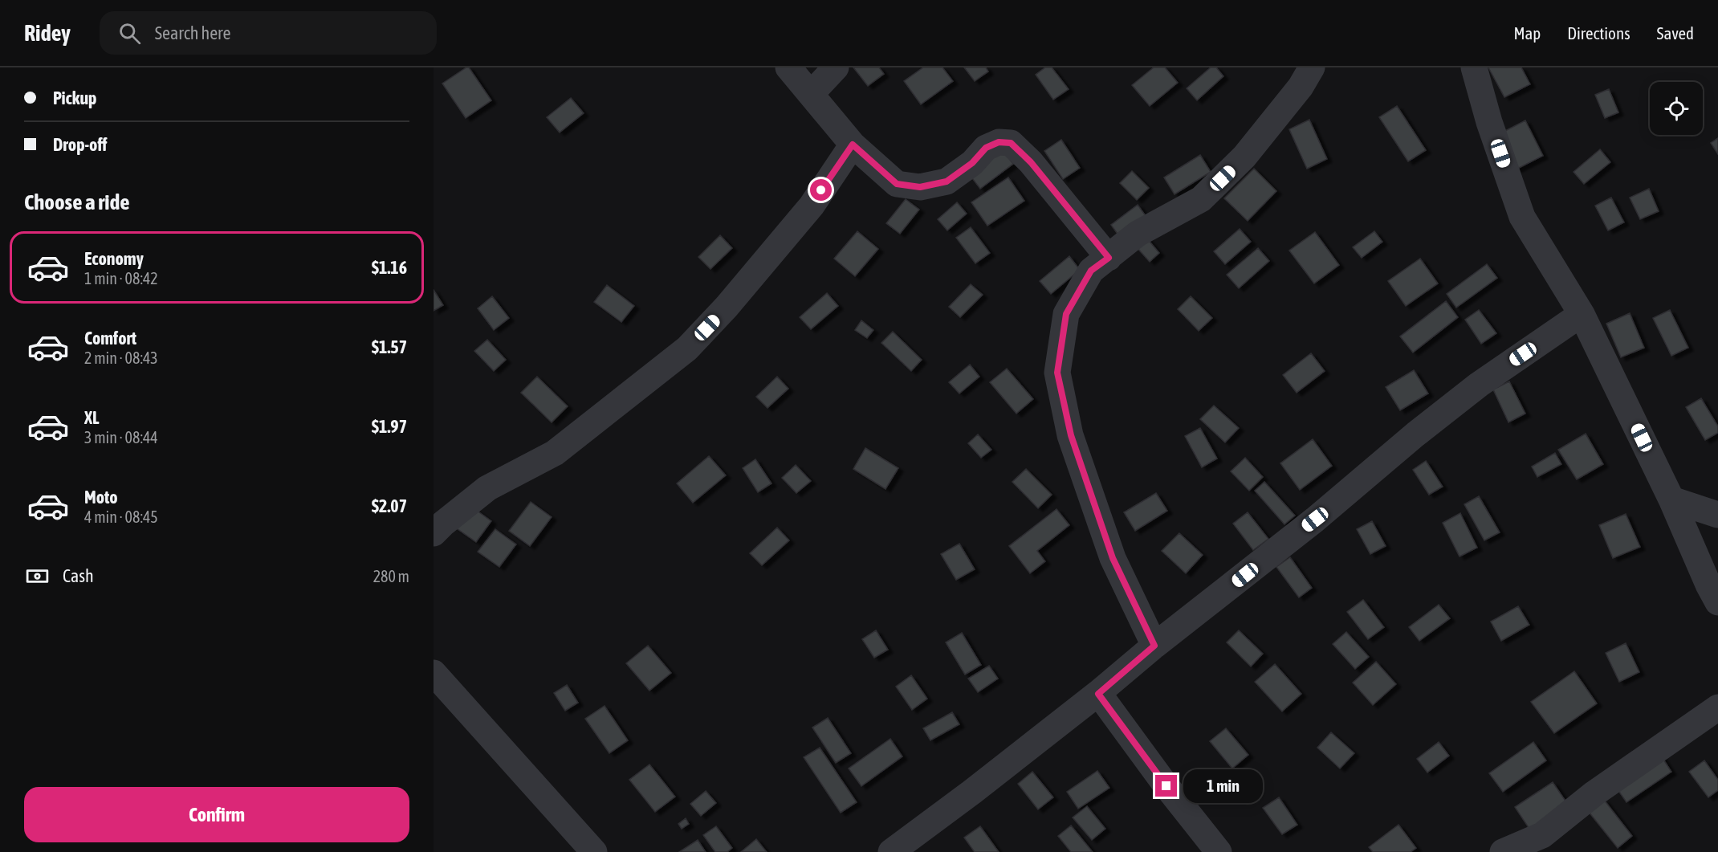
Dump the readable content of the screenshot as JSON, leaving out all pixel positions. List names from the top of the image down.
{
  "page": {
    "header": "Ridey",
    "search": "Search here",
    "nav": ["Map", "Directions", "Saved"],
    "banner": ["Pickup", "Drop-off"],
    "heading": "Choose a ride",
    "list": [
      {
        "name": "Economy",
        "note": "1 min · 08:42",
        "value": "$1.16"
      },
      {
        "name": "Comfort",
        "note": "2 min · 08:43",
        "value": "$1.57"
      },
      {
        "name": "XL",
        "note": "3 min · 08:44",
        "value": "$1.97"
      },
      {
        "name": "Moto",
        "note": "4 min · 08:45",
        "value": "$2.07"
      }
    ],
    "pay": ["Cash", "280 m"],
    "bubble": "1 min",
    "buttons": "Confirm"
  }
}
